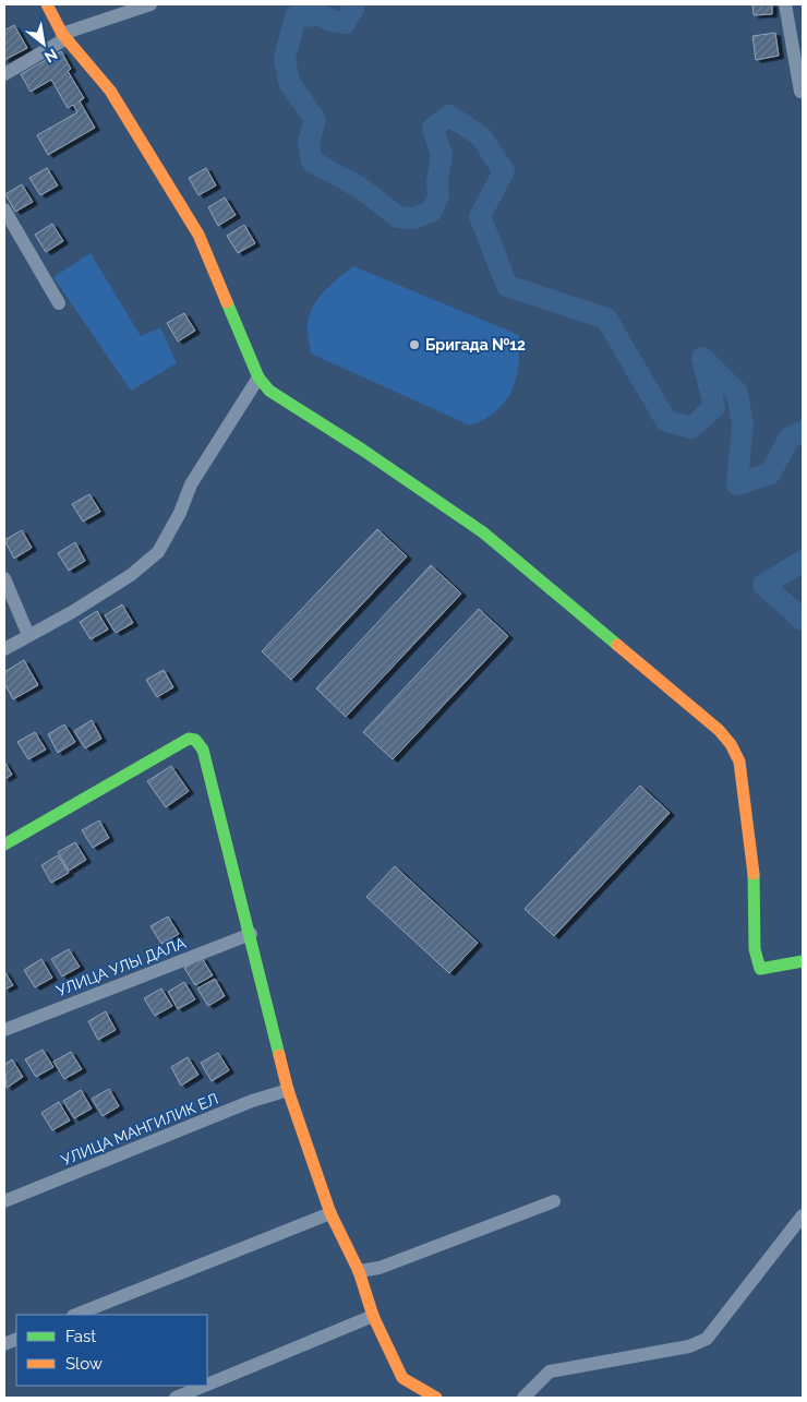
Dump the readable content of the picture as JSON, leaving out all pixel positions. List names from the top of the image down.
{
  "streets": {
    "street": ["УЛИЦА УЛЫ ДАЛА", "УЛИЦА МАНГИЛИК ЕЛ"]
  },
  "places": ["Бригада №12"],
  "legend": ["Fast", "Slow"],
  "north": "bottom right"
}
